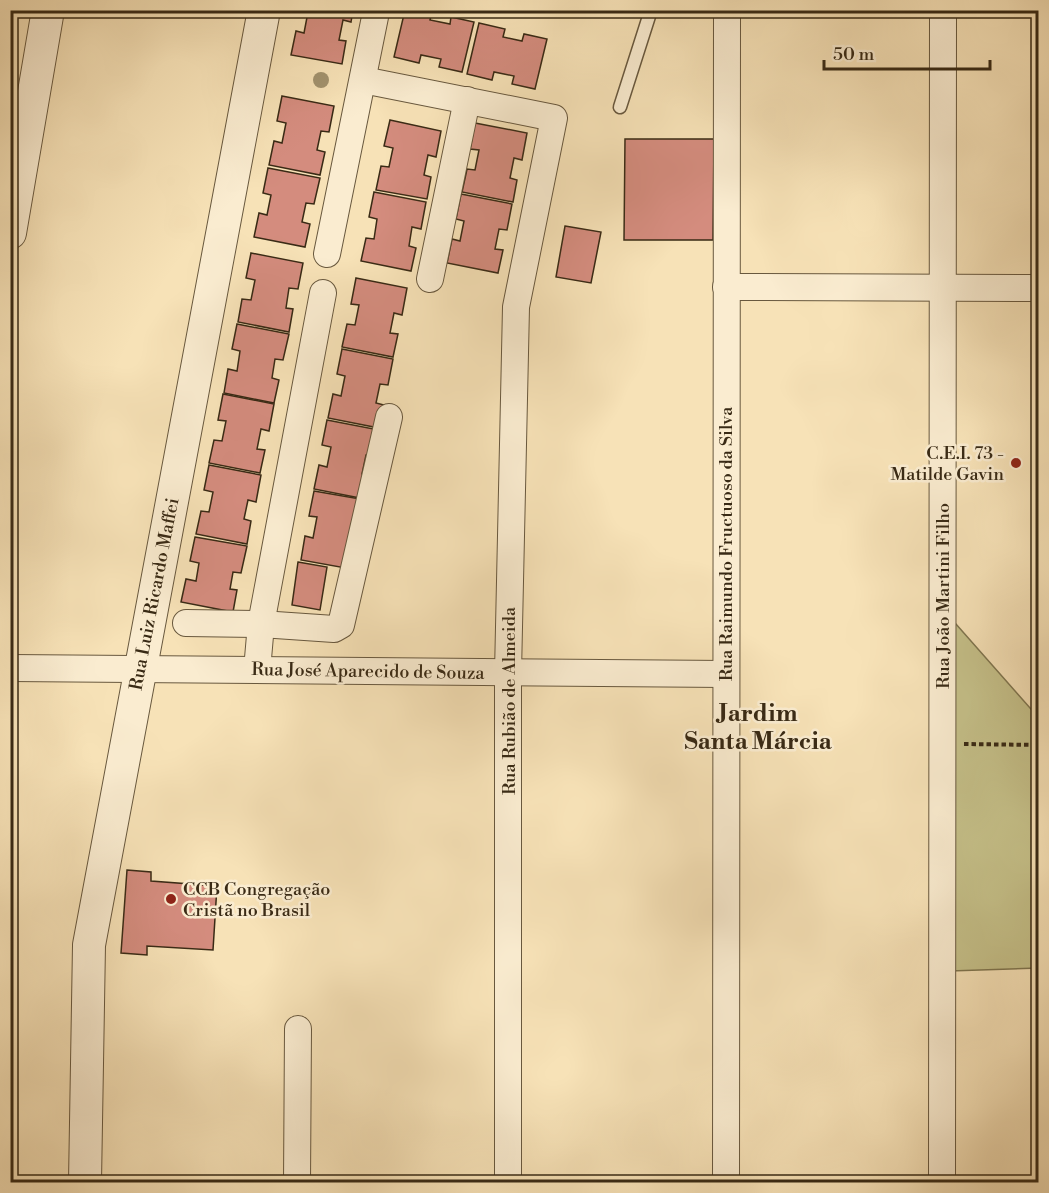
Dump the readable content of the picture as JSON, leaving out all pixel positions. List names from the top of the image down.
{
  "streets": {
    "street": [
      "Rua Raimundo Fructuoso da Silva",
      "Rua Luiz Ricardo Maffei",
      "Rua João Martini Filho",
      "Rua José Aparecido de Souza",
      "Rua Rubião de Almeida"
    ]
  },
  "crossings": [
    ["Rua Raimundo Fructuoso da Silva", "Rua José Aparecido de Souza"],
    ["Rua Luiz Ricardo Maffei", "Rua José Aparecido de Souza"],
    ["Rua José Aparecido de Souza", "Rua Rubião de Almeida"]
  ],
  "districts": ["Jardim Santa Márcia"],
  "places": ["C.E.I. 73 - Matilde Gavin", "CCB Congregação Cristã no Brasil"],
  "scale_bar": "50 m"
}
